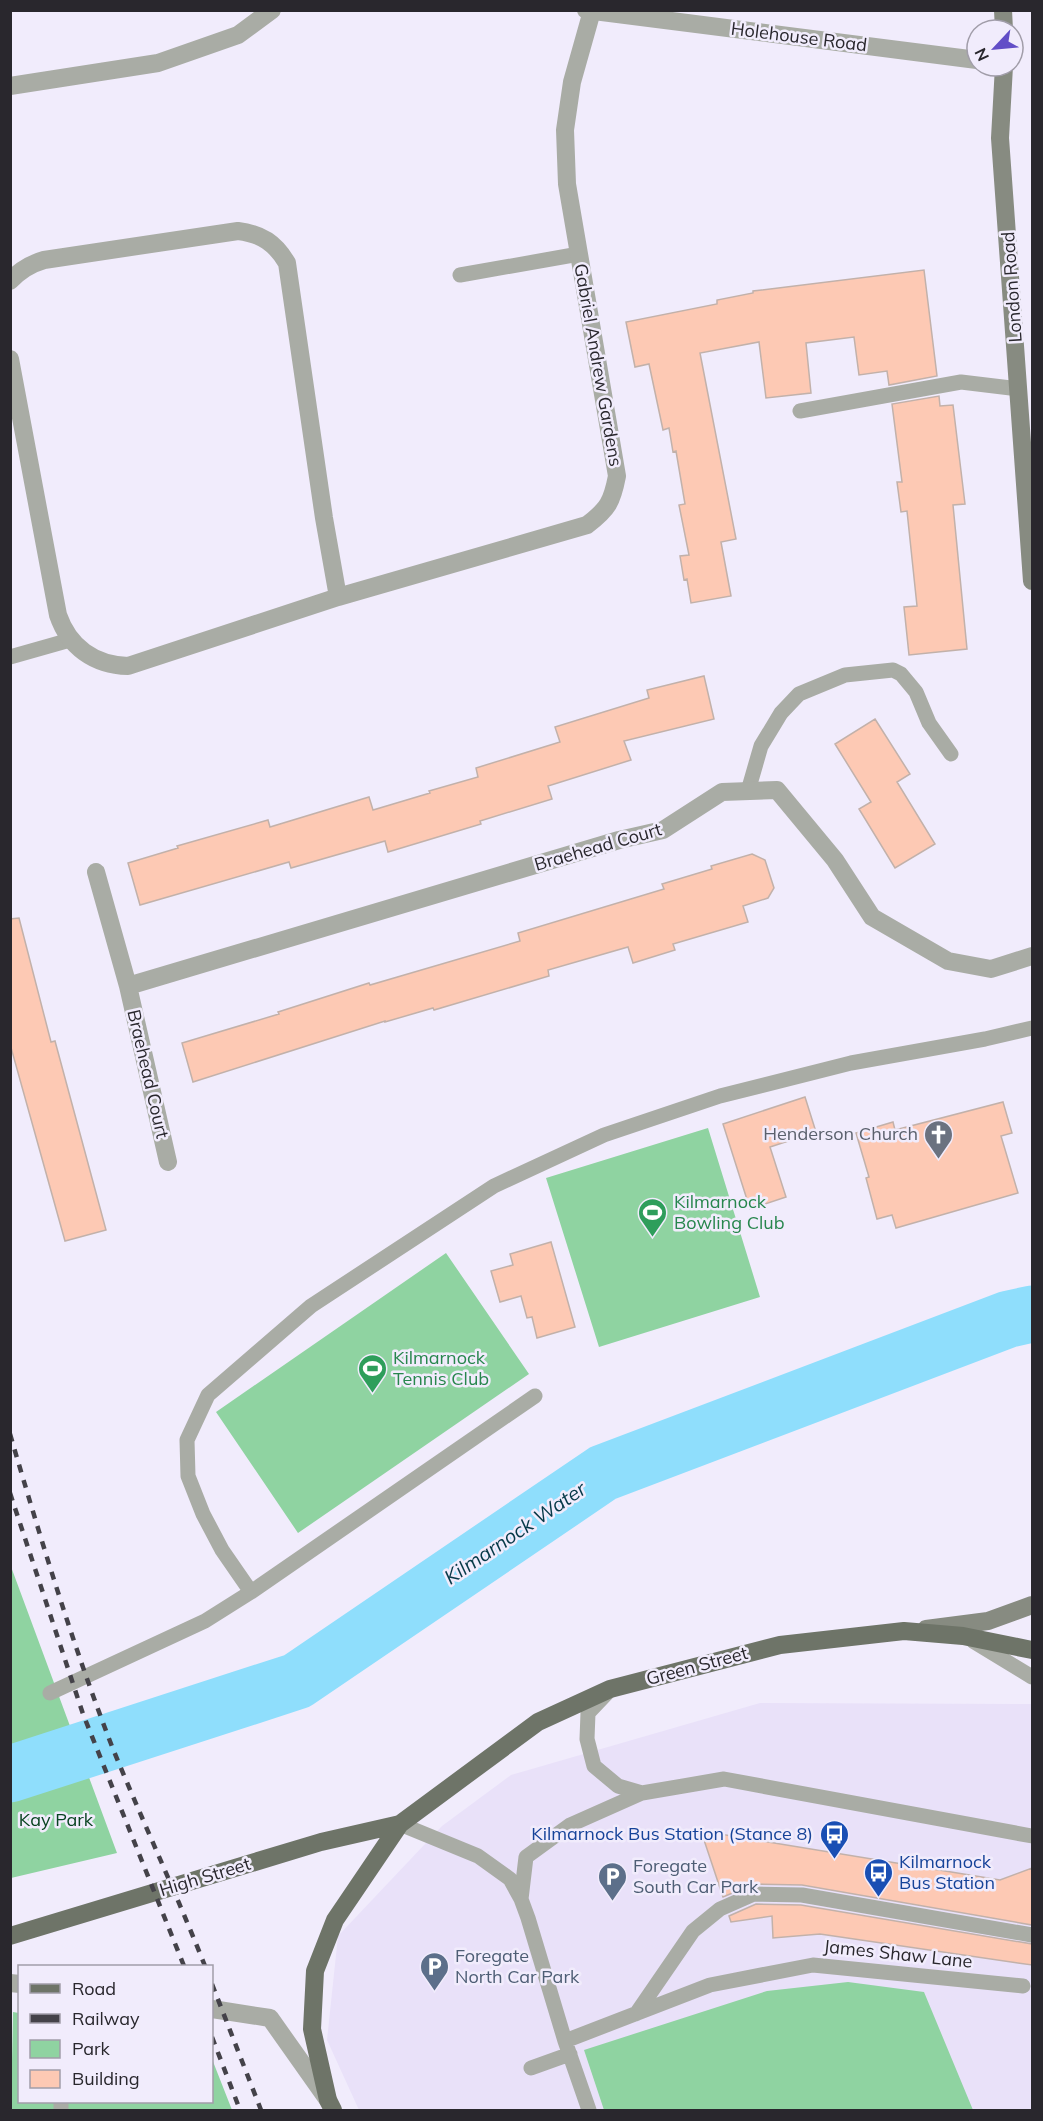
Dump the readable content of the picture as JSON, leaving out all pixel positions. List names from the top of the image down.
{
  "streets": {
    "main road": ["London Road", "Green Street", "High Street"],
    "street": ["Holehouse Road", "Gabriel Andrew Gardens", "Braehead Court"],
    "lane": ["James Shaw Lane"]
  },
  "crossings": [
    ["Holehouse Road", "Gabriel Andrew Gardens"],
    ["Green Street", "High Street"]
  ],
  "water": ["Kilmarnock Water"],
  "parks": ["Kay Park"],
  "places": {
    "church": ["Henderson Church"],
    "sports": ["Kilmarnock Bowling Club", "Kilmarnock Tennis Club"],
    "bus stop": ["Kilmarnock Bus Station (Stance 8)", "Kilmarnock Bus Station"],
    "parking": ["Foregate South Car Park", "Foregate North Car Park"]
  },
  "legend": [
    "Road",
    "Railway",
    "Park",
    "Building"
  ],
  "north": "bottom left"
}
